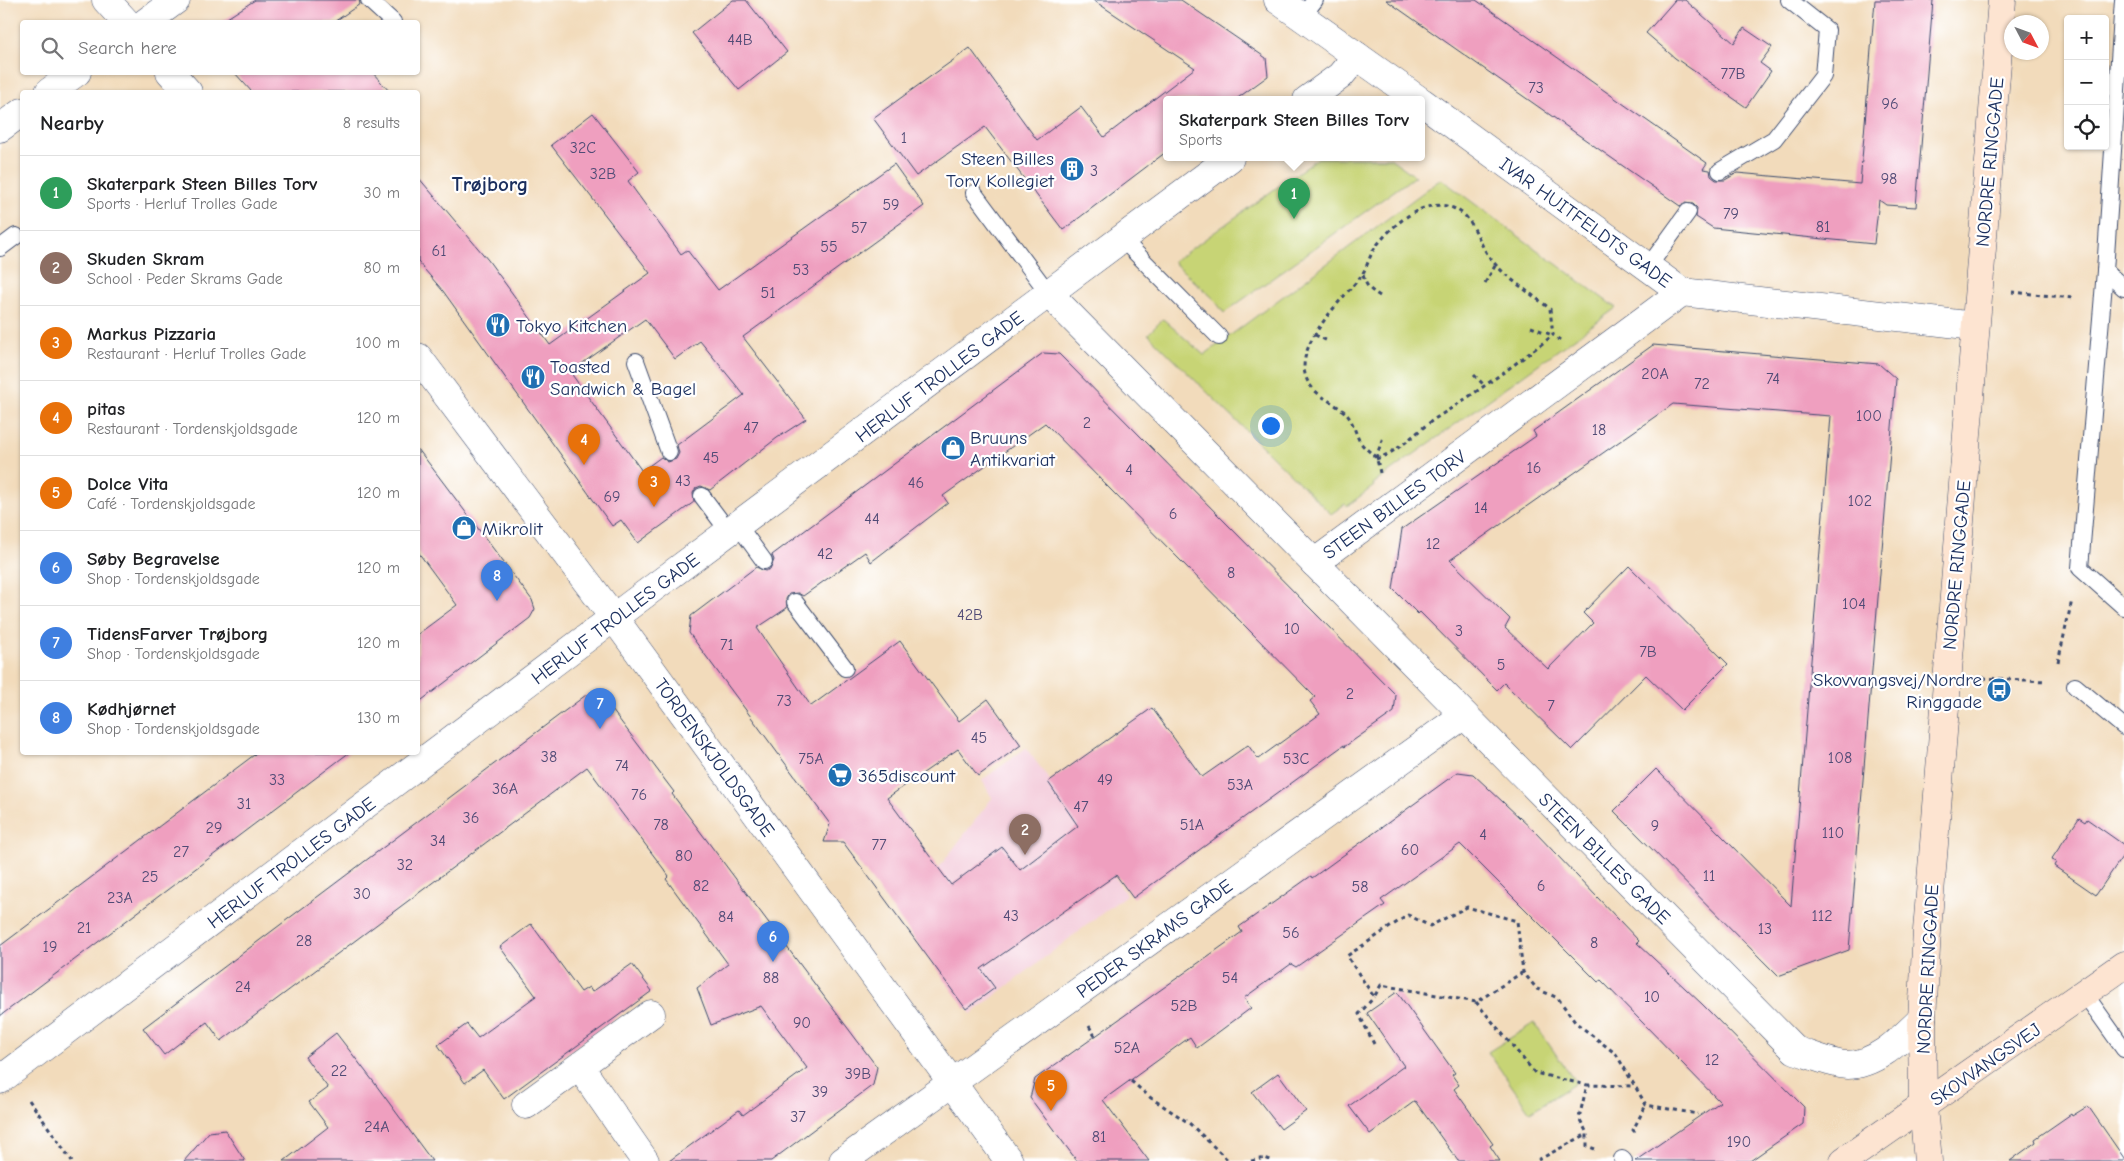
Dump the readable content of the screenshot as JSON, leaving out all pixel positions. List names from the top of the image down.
{
  "streets": {
    "street": [
      "NORDRE RINGGADE",
      "IVAR HUITFELDTS GADE",
      "HERLUF TROLLES GADE",
      "STEEN BILLES TORV",
      "TORDENSKJOLDSGADE",
      "STEEN BILLES GADE",
      "PEDER SKRAMS GADE",
      "SKOVVANGSVEJ"
    ]
  },
  "crossings": [
    ["NORDRE RINGGADE", "IVAR HUITFELDTS GADE"],
    ["NORDRE RINGGADE", "STEEN BILLES GADE"],
    ["NORDRE RINGGADE", "SKOVVANGSVEJ"],
    ["IVAR HUITFELDTS GADE", "STEEN BILLES TORV"],
    ["HERLUF TROLLES GADE", "STEEN BILLES TORV"],
    ["HERLUF TROLLES GADE", "TORDENSKJOLDSGADE"],
    ["STEEN BILLES TORV", "STEEN BILLES GADE"],
    ["TORDENSKJOLDSGADE", "PEDER SKRAMS GADE"],
    ["STEEN BILLES GADE", "PEDER SKRAMS GADE"]
  ],
  "districts": ["Trøjborg"],
  "places": {
    "building": ["Steen Billes Torv Kollegiet"],
    "restaurant": ["Tokyo Kitchen", "Toasted Sandwich & Bagel"],
    "shop": ["Bruuns Antikvariat", "Mikrolit"],
    "bus stop": ["Skovvangsvej/Nordre Ringgade"],
    "supermarket": ["365discount"]
  },
  "house_numbers": [
    "44B",
    "77B",
    "73",
    "96",
    "1",
    "32C",
    "3",
    "32B",
    "98",
    "59",
    "79",
    "81",
    "57",
    "55",
    "61",
    "53",
    "51",
    "20A",
    "74",
    "72",
    "100",
    "2",
    "47",
    "18",
    "45",
    "16",
    "4",
    "43",
    "46",
    "69",
    "102",
    "14",
    "6",
    "44",
    "12",
    "42",
    "8",
    "104",
    "42B",
    "10",
    "3",
    "71",
    "7B",
    "5",
    "2",
    "73",
    "7",
    "45",
    "38",
    "108",
    "75A",
    "53C",
    "74",
    "33",
    "49",
    "53A",
    "36A",
    "76",
    "31",
    "47",
    "36",
    "78",
    "51A",
    "9",
    "29",
    "110",
    "4",
    "34",
    "77",
    "60",
    "27",
    "80",
    "32",
    "11",
    "25",
    "82",
    "6",
    "58",
    "30",
    "23A",
    "43",
    "112",
    "84",
    "21",
    "13",
    "56",
    "28",
    "8",
    "19",
    "88",
    "54",
    "24",
    "10",
    "52B",
    "90",
    "52A",
    "12",
    "22",
    "39B",
    "39",
    "37",
    "24A",
    "81",
    "190"
  ],
  "north": "bottom right",
  "page": {
    "map_buttons": ["+", "−"],
    "search": "Search here",
    "heading": ["Nearby", "8 results"],
    "popup": ["Skaterpark Steen Billes Torv", "Sports"],
    "list": [
      {
        "mark": "1",
        "name": "Skaterpark Steen Billes Torv",
        "note": "Sports · Herluf Trolles Gade",
        "value": "30 m"
      },
      {
        "mark": "2",
        "name": "Skuden Skram",
        "note": "School · Peder Skrams Gade",
        "value": "80 m"
      },
      {
        "mark": "3",
        "name": "Markus Pizzaria",
        "note": "Restaurant · Herluf Trolles Gade",
        "value": "100 m"
      },
      {
        "mark": "4",
        "name": "pitas",
        "note": "Restaurant · Tordenskjoldsgade",
        "value": "120 m"
      },
      {
        "mark": "5",
        "name": "Dolce Vita",
        "note": "Café · Tordenskjoldsgade",
        "value": "120 m"
      },
      {
        "mark": "6",
        "name": "Søby Begravelse",
        "note": "Shop · Tordenskjoldsgade",
        "value": "120 m"
      },
      {
        "mark": "7",
        "name": "TidensFarver Trøjborg",
        "note": "Shop · Tordenskjoldsgade",
        "value": "120 m"
      },
      {
        "mark": "8",
        "name": "Kødhjørnet",
        "note": "Shop · Tordenskjoldsgade",
        "value": "130 m"
      }
    ],
    "pins": [
      "1",
      "4",
      "3",
      "8",
      "7",
      "2",
      "6",
      "5"
    ]
  }
}
